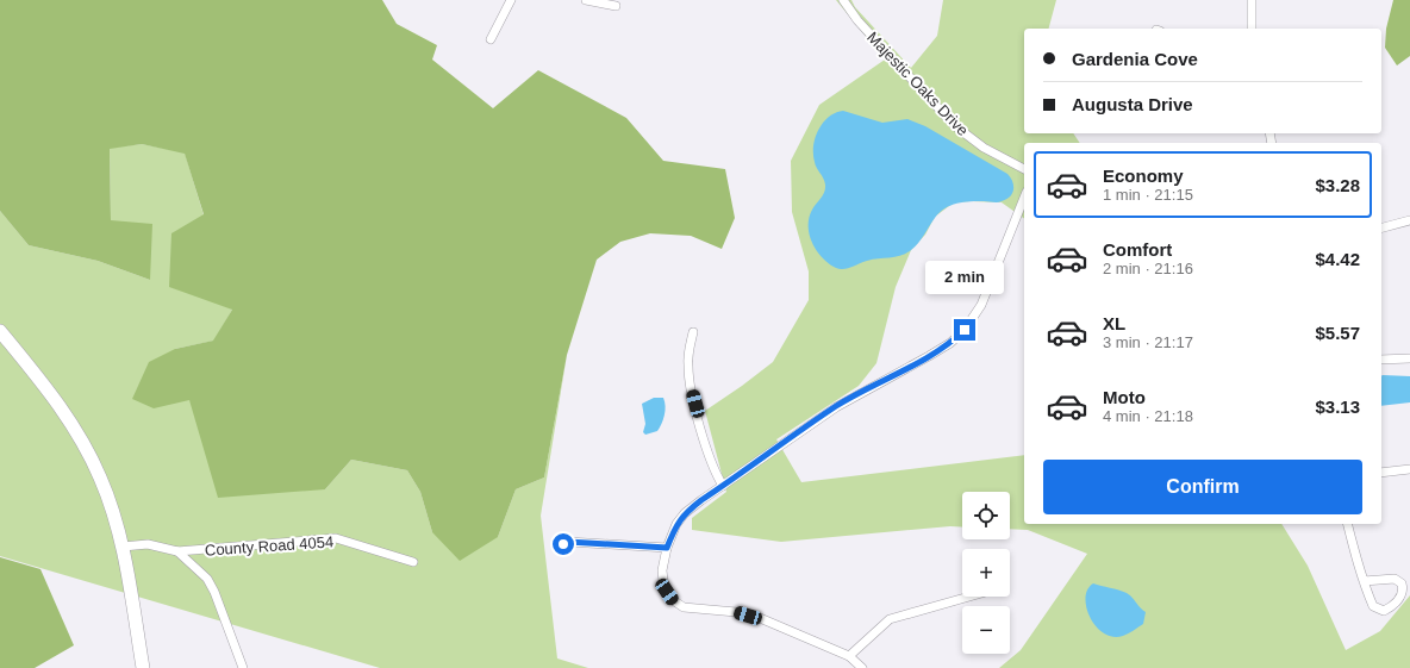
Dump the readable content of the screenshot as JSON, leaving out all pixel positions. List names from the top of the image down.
{
  "streets": {
    "street": ["Majestic Oaks Drive", "County Road 4054"]
  },
  "page": {
    "banner": ["Gardenia Cove", "Augusta Drive"],
    "list": [
      {
        "name": "Economy",
        "note": "1 min · 21:15",
        "value": "$3.28"
      },
      {
        "name": "Comfort",
        "note": "2 min · 21:16",
        "value": "$4.42"
      },
      {
        "name": "XL",
        "note": "3 min · 21:17",
        "value": "$5.57"
      },
      {
        "name": "Moto",
        "note": "4 min · 21:18",
        "value": "$3.13"
      }
    ],
    "bubble": "2 min",
    "buttons": "Confirm",
    "map_buttons": ["+", "−"]
  }
}
